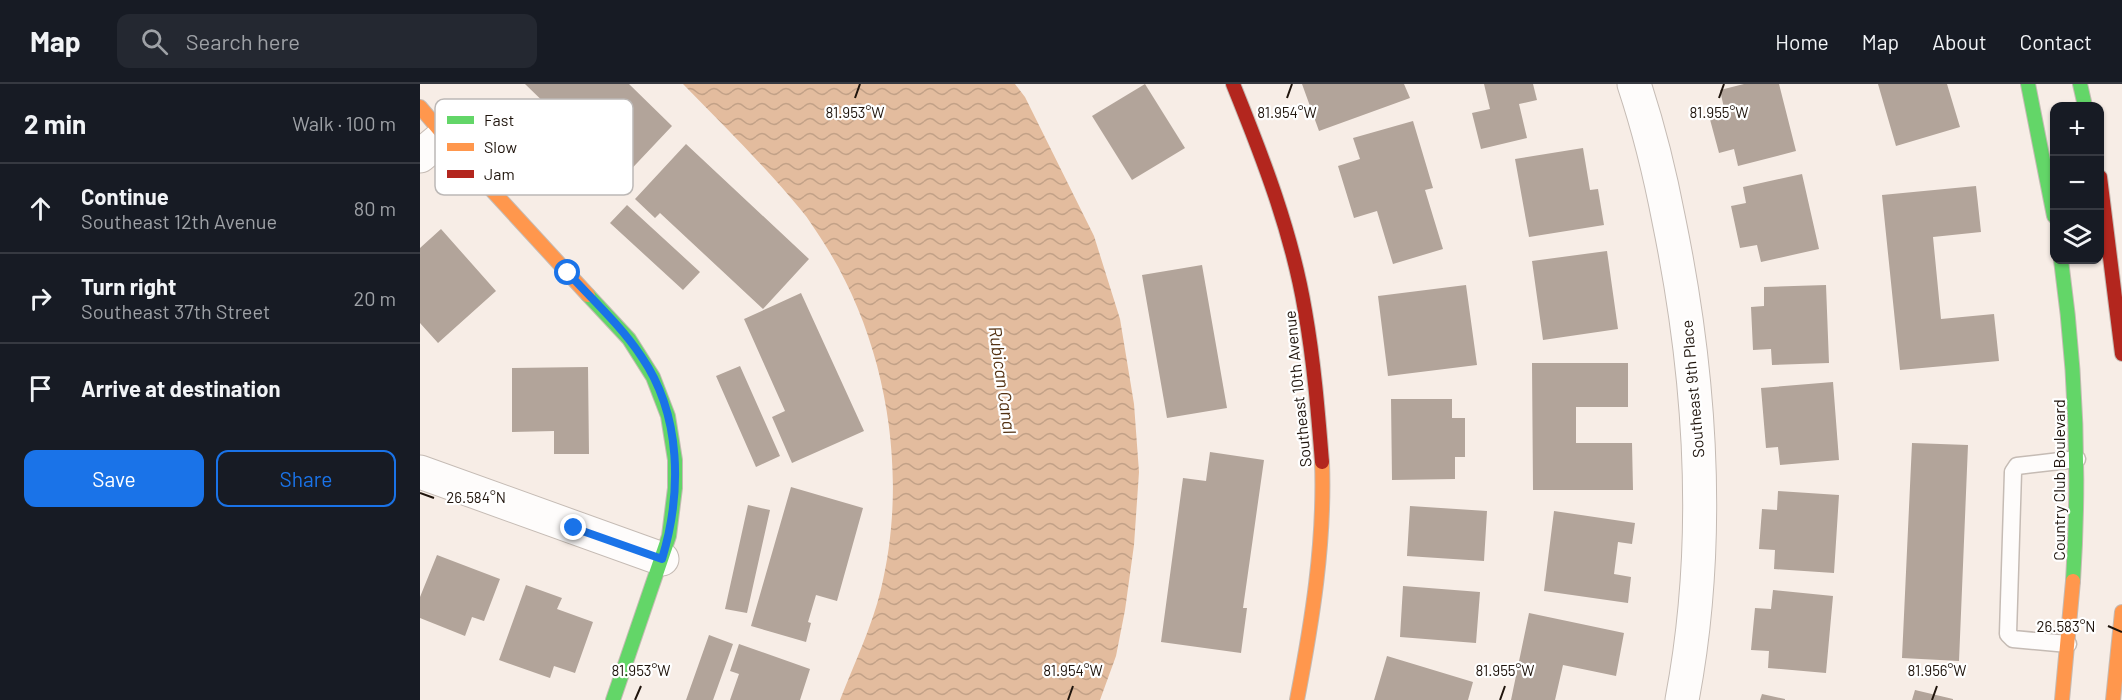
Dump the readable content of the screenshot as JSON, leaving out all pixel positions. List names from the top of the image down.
{
  "streets": {
    "street": ["Southeast 10th Avenue", "Southeast 9th Place", "Country Club Boulevard"]
  },
  "water": ["Rubican Canal"],
  "legend": ["Fast", "Slow", "Jam"],
  "page": {
    "header": "Map",
    "search": "Search here",
    "nav": [
      "Home",
      "Map",
      "About",
      "Contact"
    ],
    "heading": ["2 min", "Walk · 100 m"],
    "map_buttons": ["+", "−"],
    "list": [
      ["Continue", "Southeast 12th Avenue", "80 m"],
      ["Turn right", "Southeast 37th Street", "20 m"],
      "Arrive at destination"
    ],
    "buttons": ["Save", "Share"]
  },
  "coordinates": [
    "81.953°W",
    "81.954°W",
    "81.955°W",
    "26.584°N",
    "26.583°N",
    "81.956°W"
  ]
}
